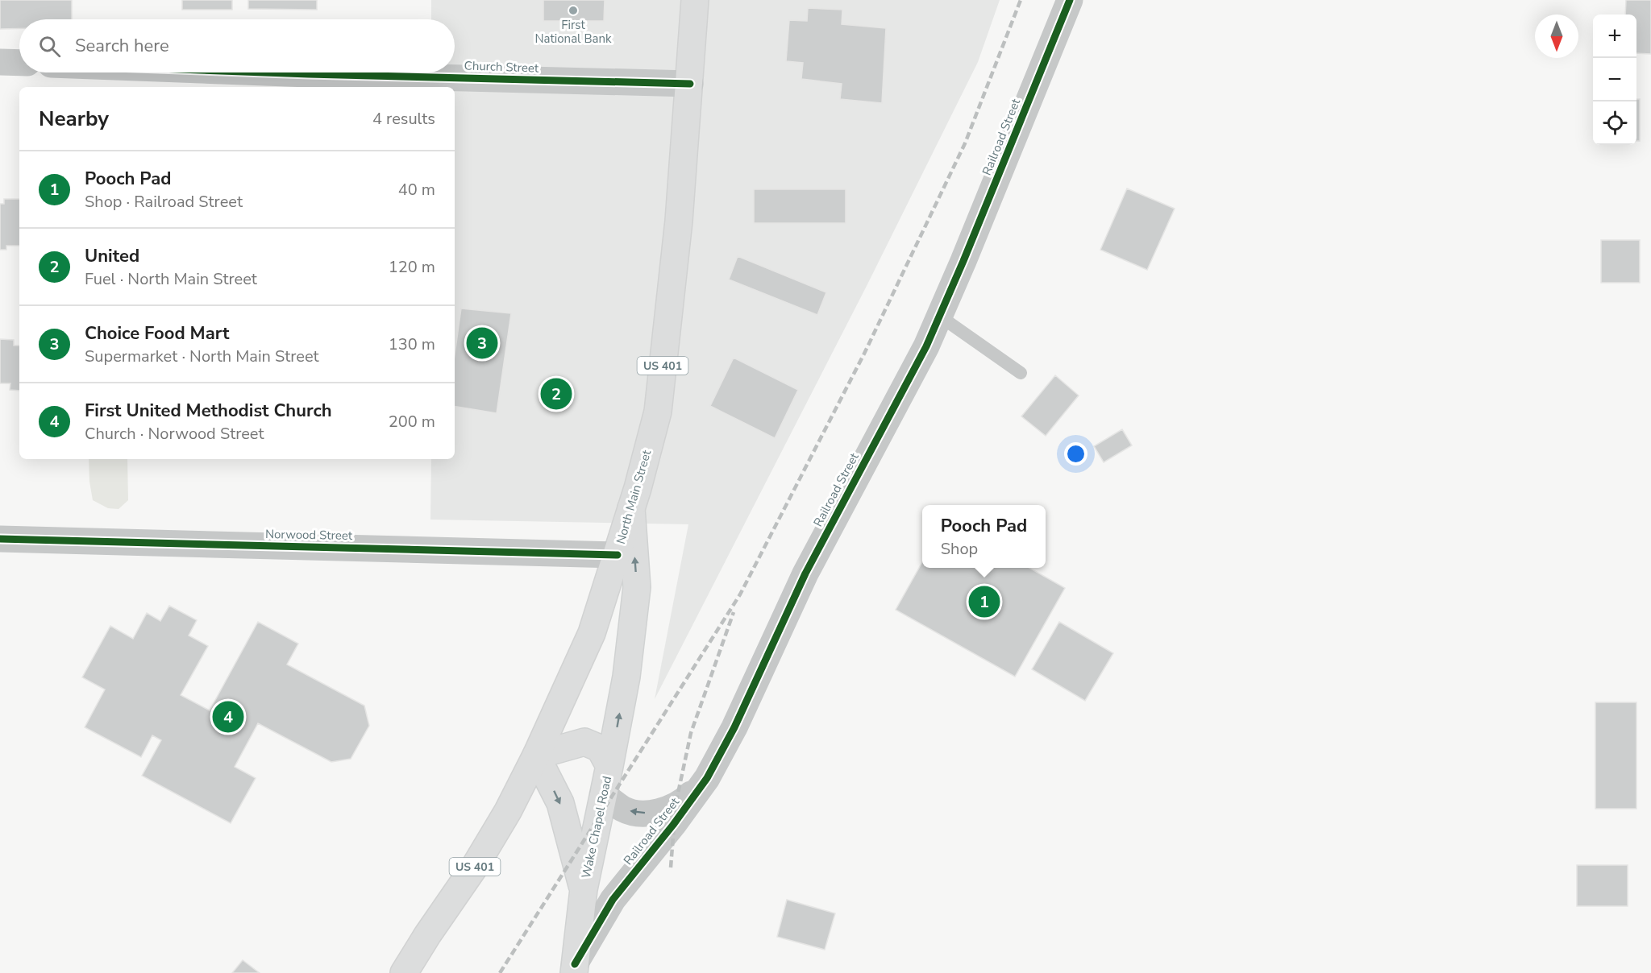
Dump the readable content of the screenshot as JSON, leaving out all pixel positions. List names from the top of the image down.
{
  "streets": {
    "main road": ["US 401", "North Main Street", "Wake Chapel Road"],
    "street": ["Church Street", "Railroad Street", "Norwood Street"]
  },
  "crossings": [
    ["Church Street", "North Main Street"],
    ["Railroad Street", "Wake Chapel Road"],
    ["North Main Street", "Norwood Street"],
    ["North Main Street", "Wake Chapel Road"]
  ],
  "places": ["First National Bank"],
  "north": "bottom",
  "page": {
    "map_buttons": ["+", "−"],
    "search": "Search here",
    "heading": ["Nearby", "4 results"],
    "list": [
      {
        "mark": "1",
        "name": "Pooch Pad",
        "note": "Shop · Railroad Street",
        "value": "40 m"
      },
      {
        "mark": "2",
        "name": "United",
        "note": "Fuel · North Main Street",
        "value": "120 m"
      },
      {
        "mark": "3",
        "name": "Choice Food Mart",
        "note": "Supermarket · North Main Street",
        "value": "130 m"
      },
      {
        "mark": "4",
        "name": "First United Methodist Church",
        "note": "Church · Norwood Street",
        "value": "200 m"
      }
    ],
    "pins": [
      "3",
      "2",
      "1",
      "4"
    ],
    "popup": ["Pooch Pad", "Shop"]
  }
}
